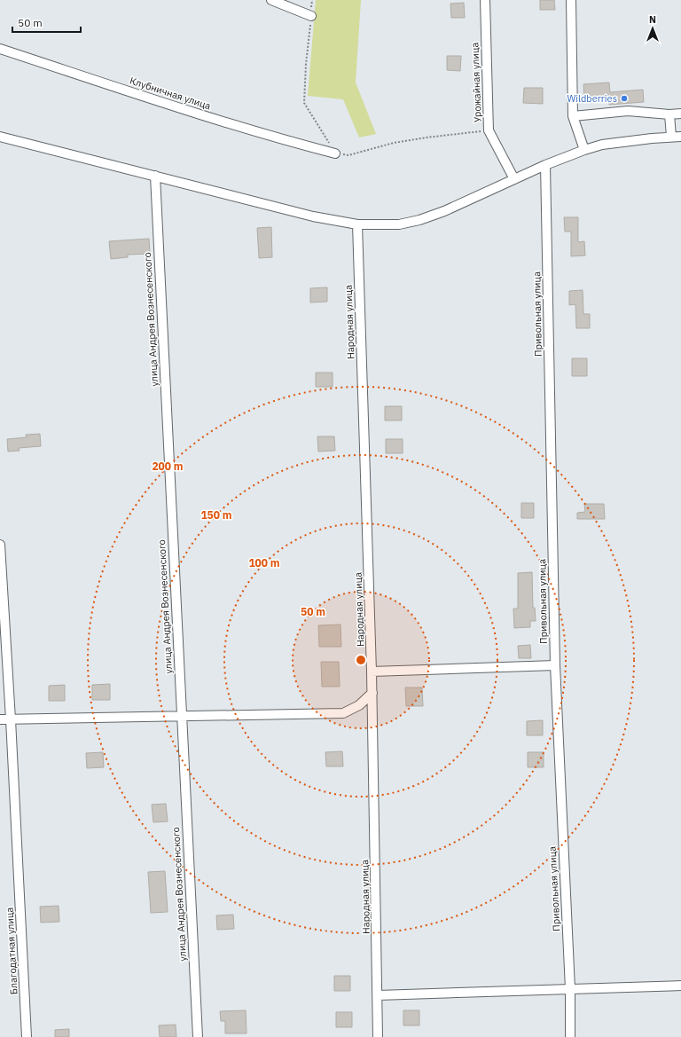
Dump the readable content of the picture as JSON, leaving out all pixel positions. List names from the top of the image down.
{
  "streets": {
    "street": [
      "Урожайная улица",
      "Клубничная улица",
      "Привольная улица",
      "улица Андрея Вознесенского",
      "Народная улица",
      "Благодатная улица"
    ]
  },
  "places": ["Wildberries"],
  "scale_bar": "50 m",
  "north": "top",
  "rings": [
    "200 m",
    "150 m",
    "100 m",
    "50 m"
  ]
}
